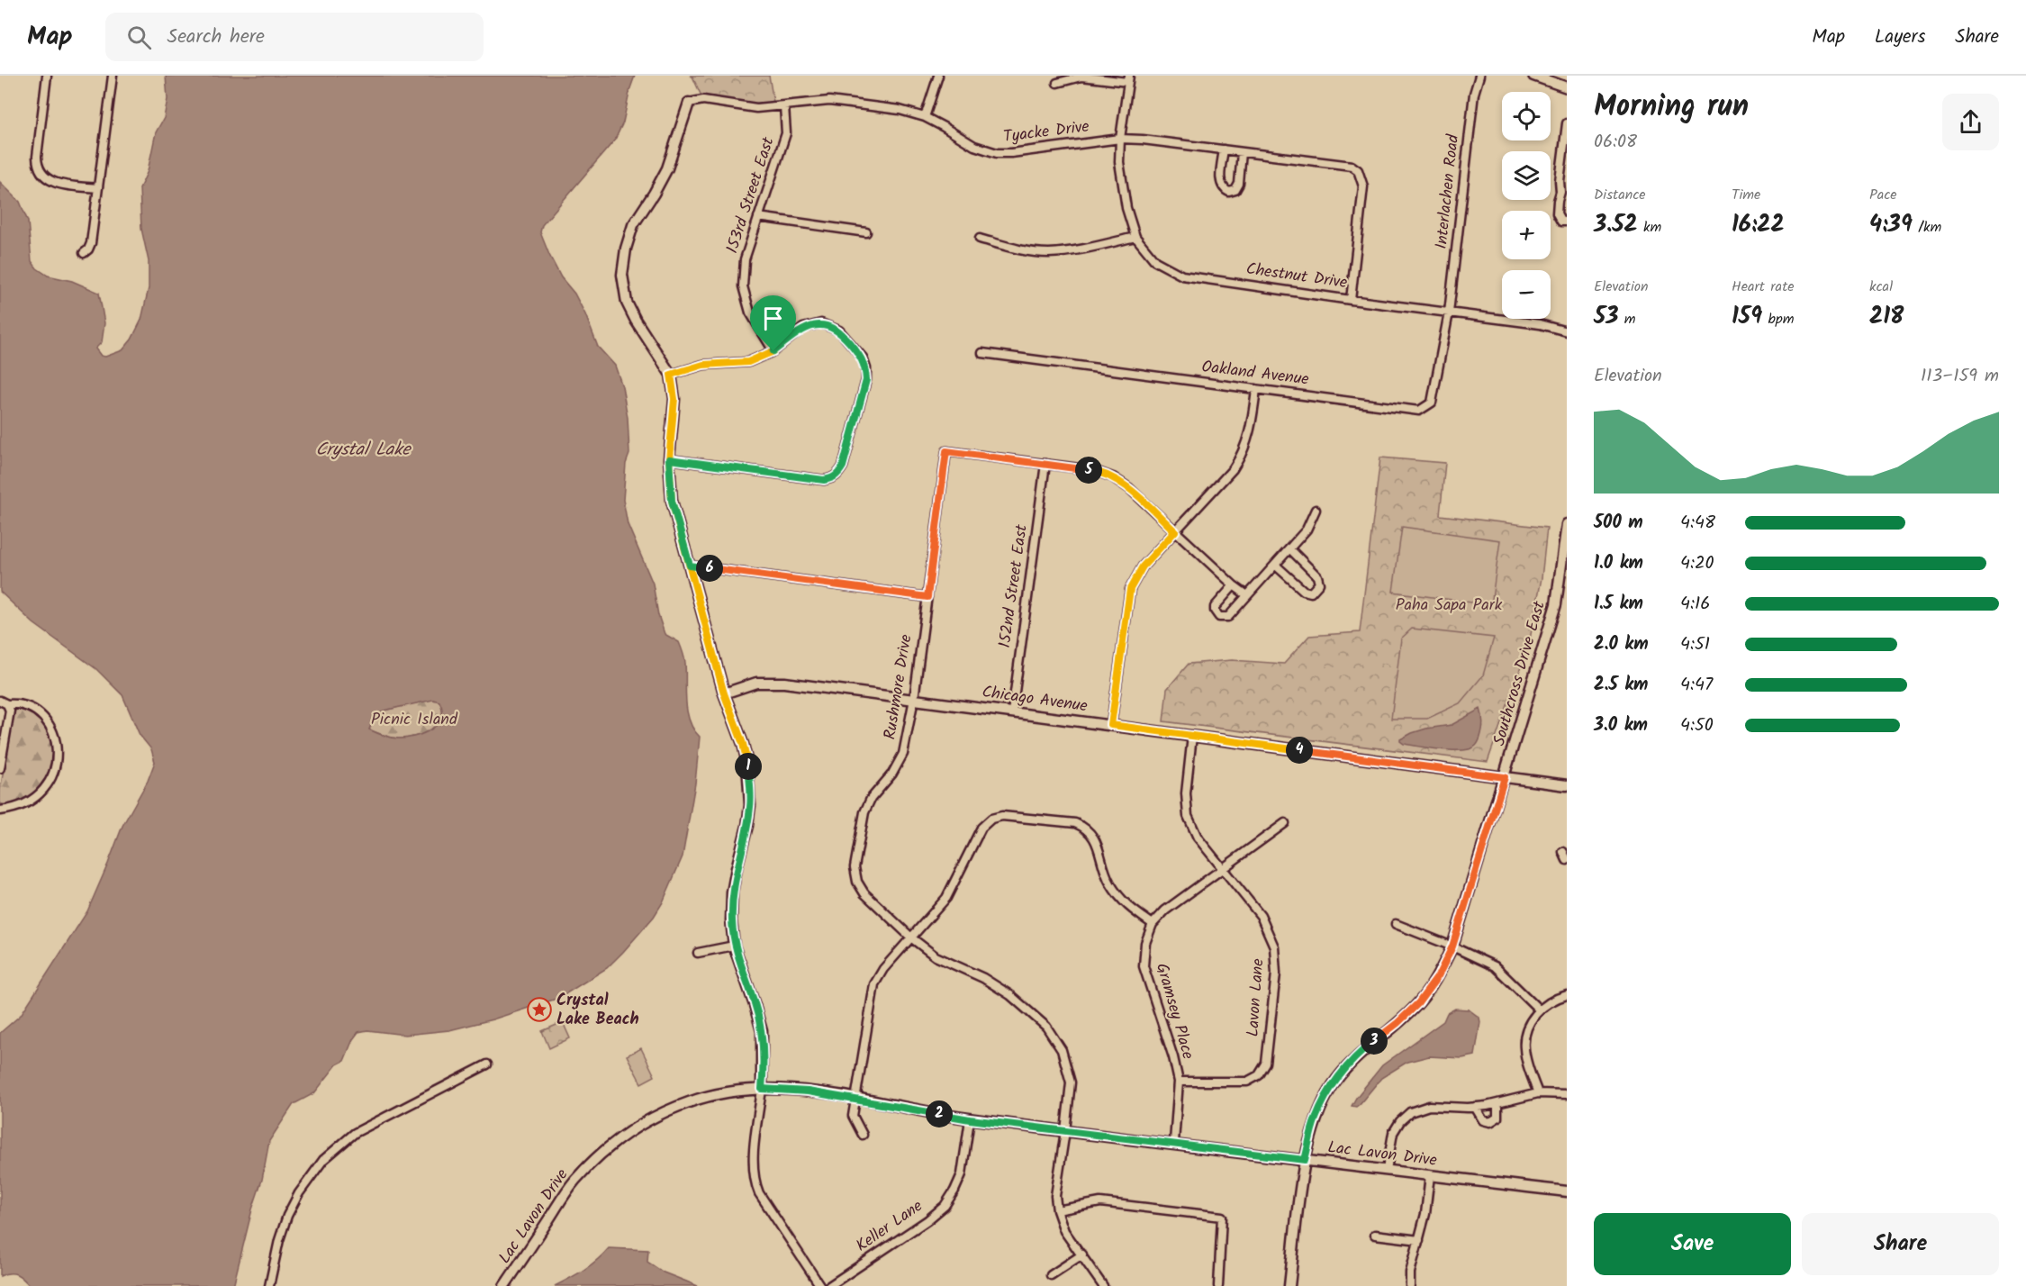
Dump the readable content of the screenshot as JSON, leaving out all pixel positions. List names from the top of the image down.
{
  "streets": {
    "street": [
      "Tyacke Drive",
      "Interlachen Road",
      "153rd Street East",
      "Chestnut Drive",
      "Oakland Avenue",
      "152nd Street East",
      "Southcross Drive East",
      "Rushmore Drive",
      "Chicago Avenue",
      "Lavon Lane",
      "Gramsey Place",
      "Lac Lavon Drive",
      "Keller Lane"
    ]
  },
  "crossings": [
    ["Tyacke Drive", "153rd Street East"],
    ["Tyacke Drive", "Chestnut Drive"],
    ["Interlachen Road", "Chestnut Drive"],
    ["Interlachen Road", "Oakland Avenue"],
    ["Chestnut Drive", "Oakland Avenue"],
    ["152nd Street East", "Rushmore Drive"],
    ["152nd Street East", "Chicago Avenue"],
    ["Southcross Drive East", "Chicago Avenue"],
    ["Southcross Drive East", "Lac Lavon Drive"],
    ["Rushmore Drive", "Chicago Avenue"],
    ["Rushmore Drive", "Lac Lavon Drive"],
    ["Chicago Avenue", "Lavon Lane"],
    ["Lavon Lane", "Gramsey Place"],
    ["Gramsey Place", "Lac Lavon Drive"],
    ["Lac Lavon Drive", "Keller Lane"]
  ],
  "water": ["Crystal Lake"],
  "parks": ["Paha Sapa Park", "Picnic Island"],
  "places": {
    "place": ["Crystal Lake Beach"]
  },
  "page": {
    "header": "Map",
    "search": "Search here",
    "nav": ["Map", "Layers", "Share"],
    "heading": ["Morning run", "06:08"],
    "map_buttons": ["+", "−"],
    "stats": [
      ["Distance", "3.52 km"],
      ["Time", "16:22"],
      ["Pace", "4:39 /km"],
      ["Elevation", "53 m"],
      ["Heart rate", "159 bpm"],
      ["kcal", "218"]
    ],
    "chart": ["Elevation", "113–159 m"],
    "pins": [
      "5",
      "6",
      "4",
      "1",
      "3",
      "2"
    ],
    "list": [
      {
        "name": "500 m",
        "note": "4:48"
      },
      {
        "name": "1.0 km",
        "note": "4:20"
      },
      {
        "name": "1.5 km",
        "note": "4:16"
      },
      {
        "name": "2.0 km",
        "note": "4:51"
      },
      {
        "name": "2.5 km",
        "note": "4:47"
      },
      {
        "name": "3.0 km",
        "note": "4:50"
      }
    ],
    "buttons": ["Save", "Share"]
  }
}
